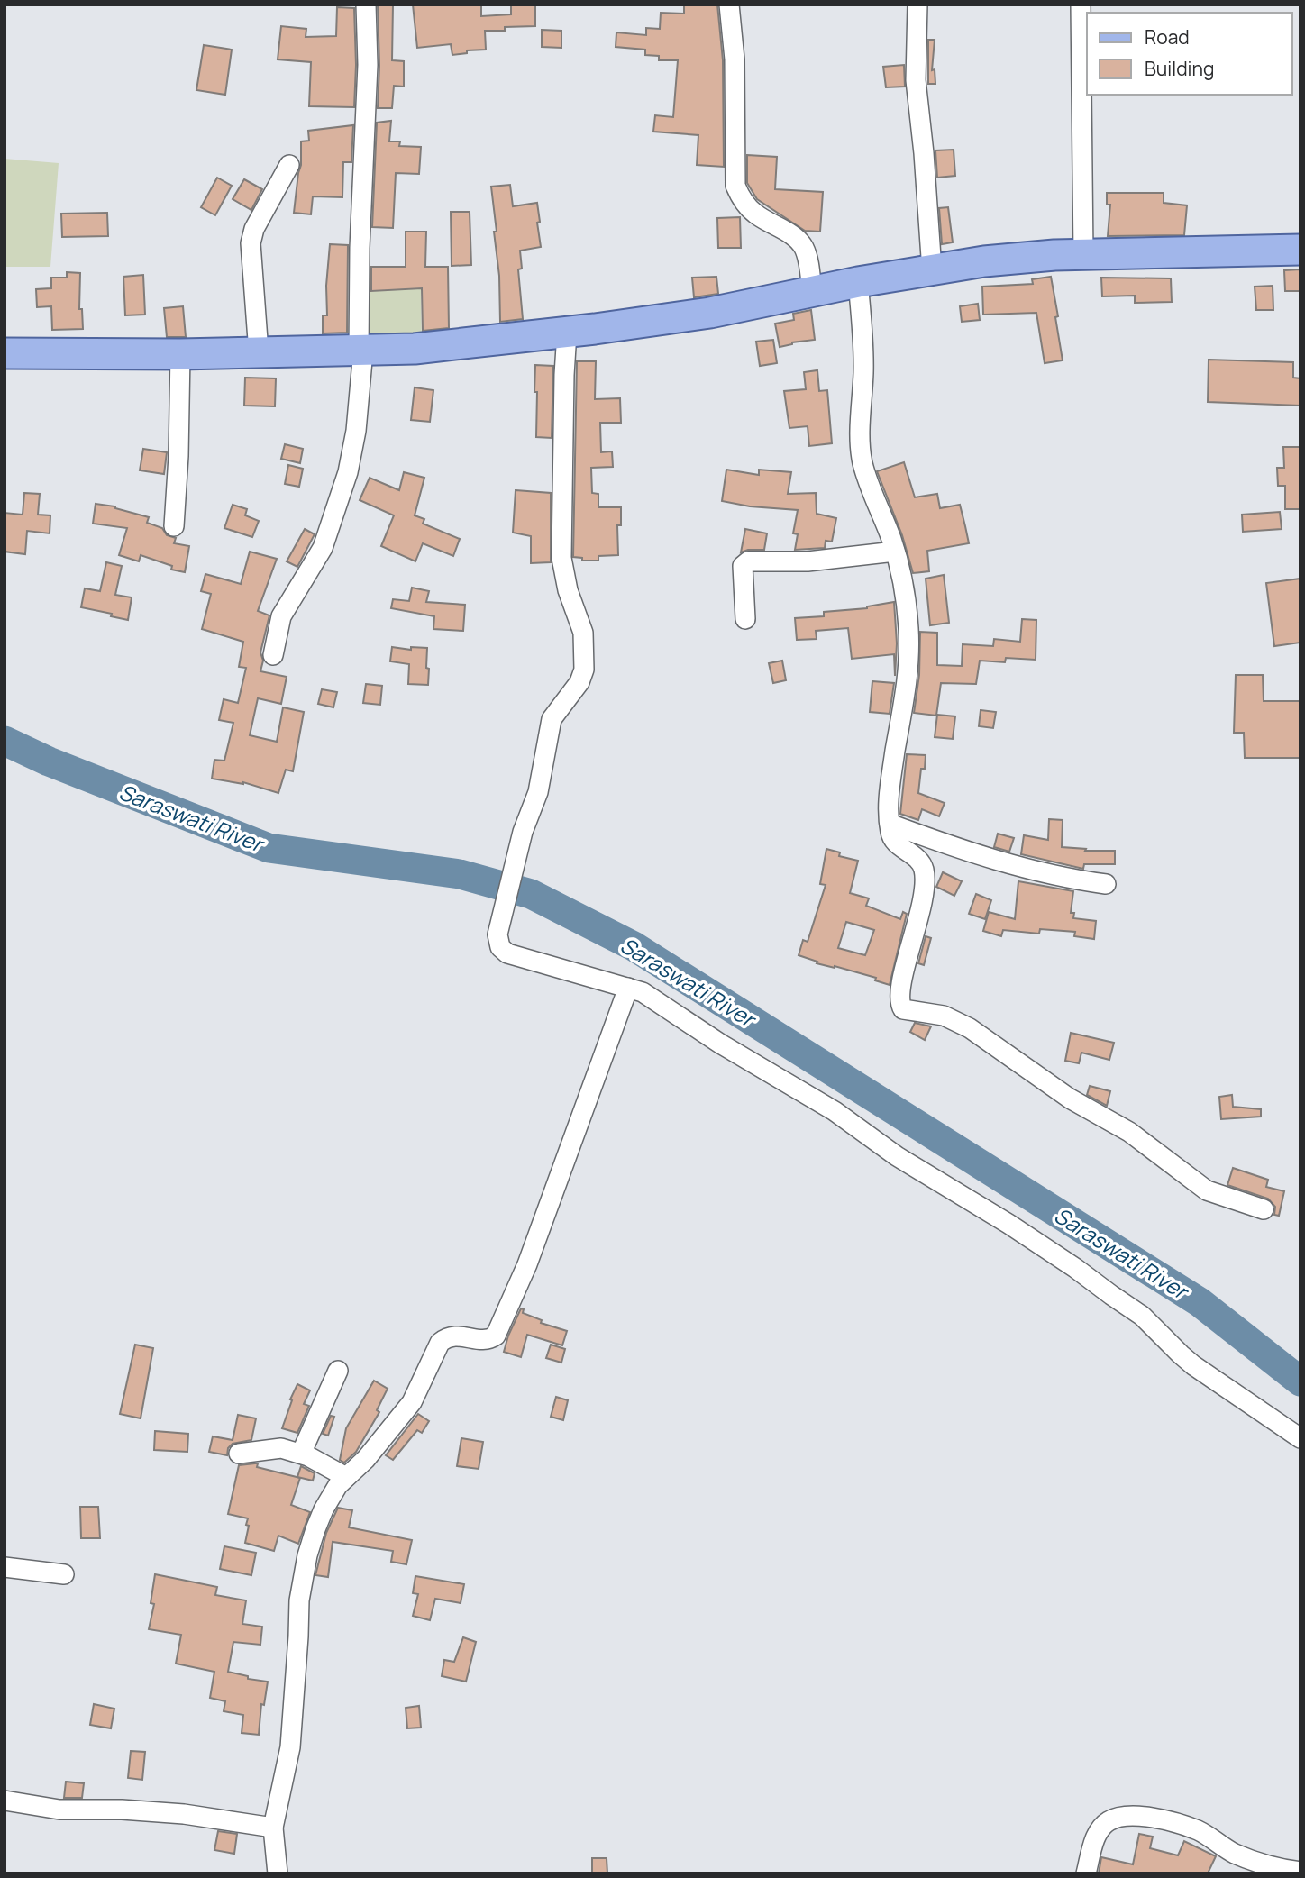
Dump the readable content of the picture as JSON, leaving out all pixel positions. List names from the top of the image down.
{
  "water": ["Saraswati River"],
  "legend": ["Road", "Building"]
}
